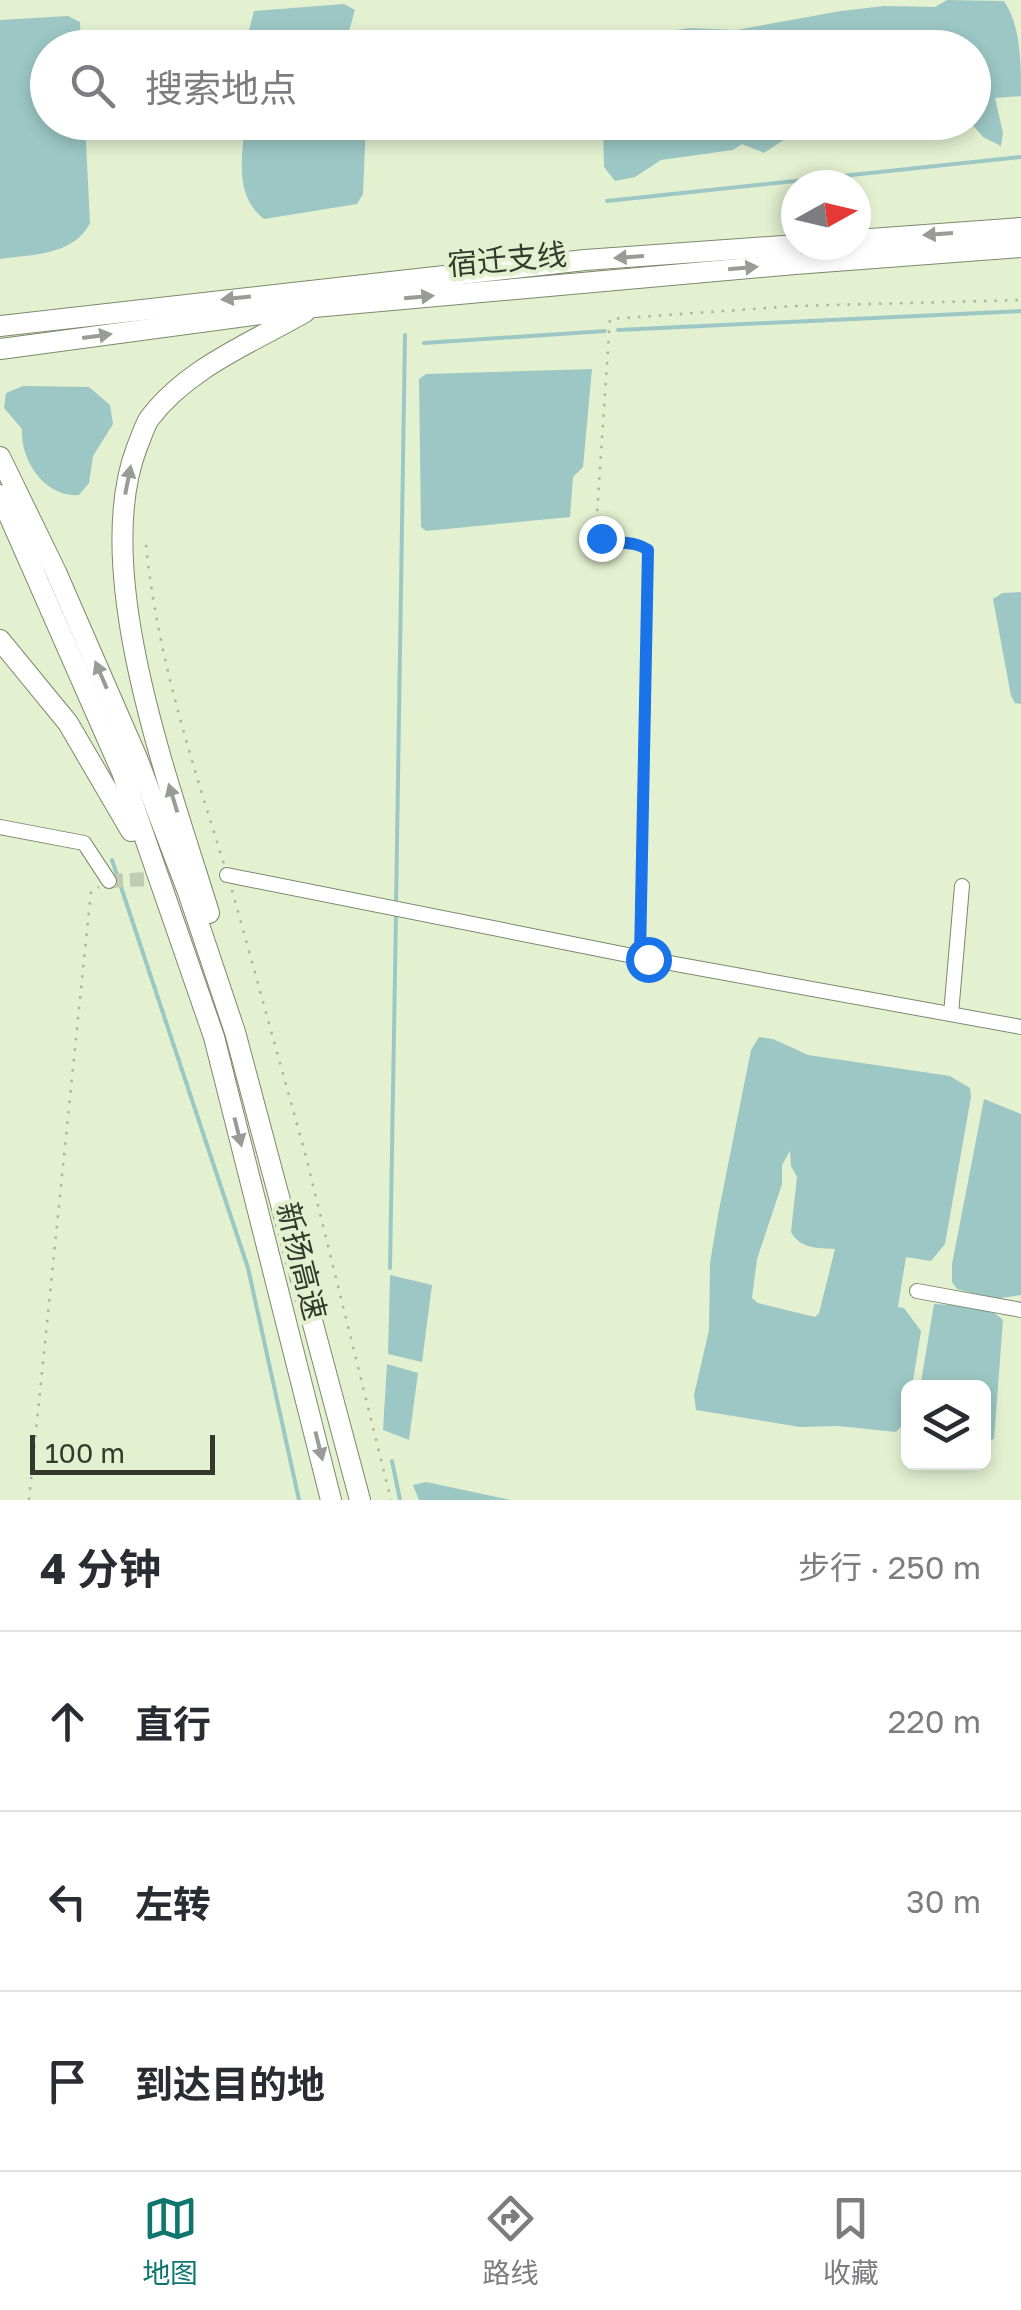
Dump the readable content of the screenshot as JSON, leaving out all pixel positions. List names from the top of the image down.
{
  "streets": {
    "highway": ["宿迁支线", "新扬高速"]
  },
  "scale_bar": "100 m",
  "north": "right",
  "page": {
    "search": "搜索地点",
    "scale": "100 m",
    "heading": ["4 分钟", "步行 · 250 m"],
    "list": [
      ["直行", "220 m"],
      ["左转", "30 m"],
      "到达目的地"
    ],
    "nav": ["地图", "路线", "收藏"]
  }
}
